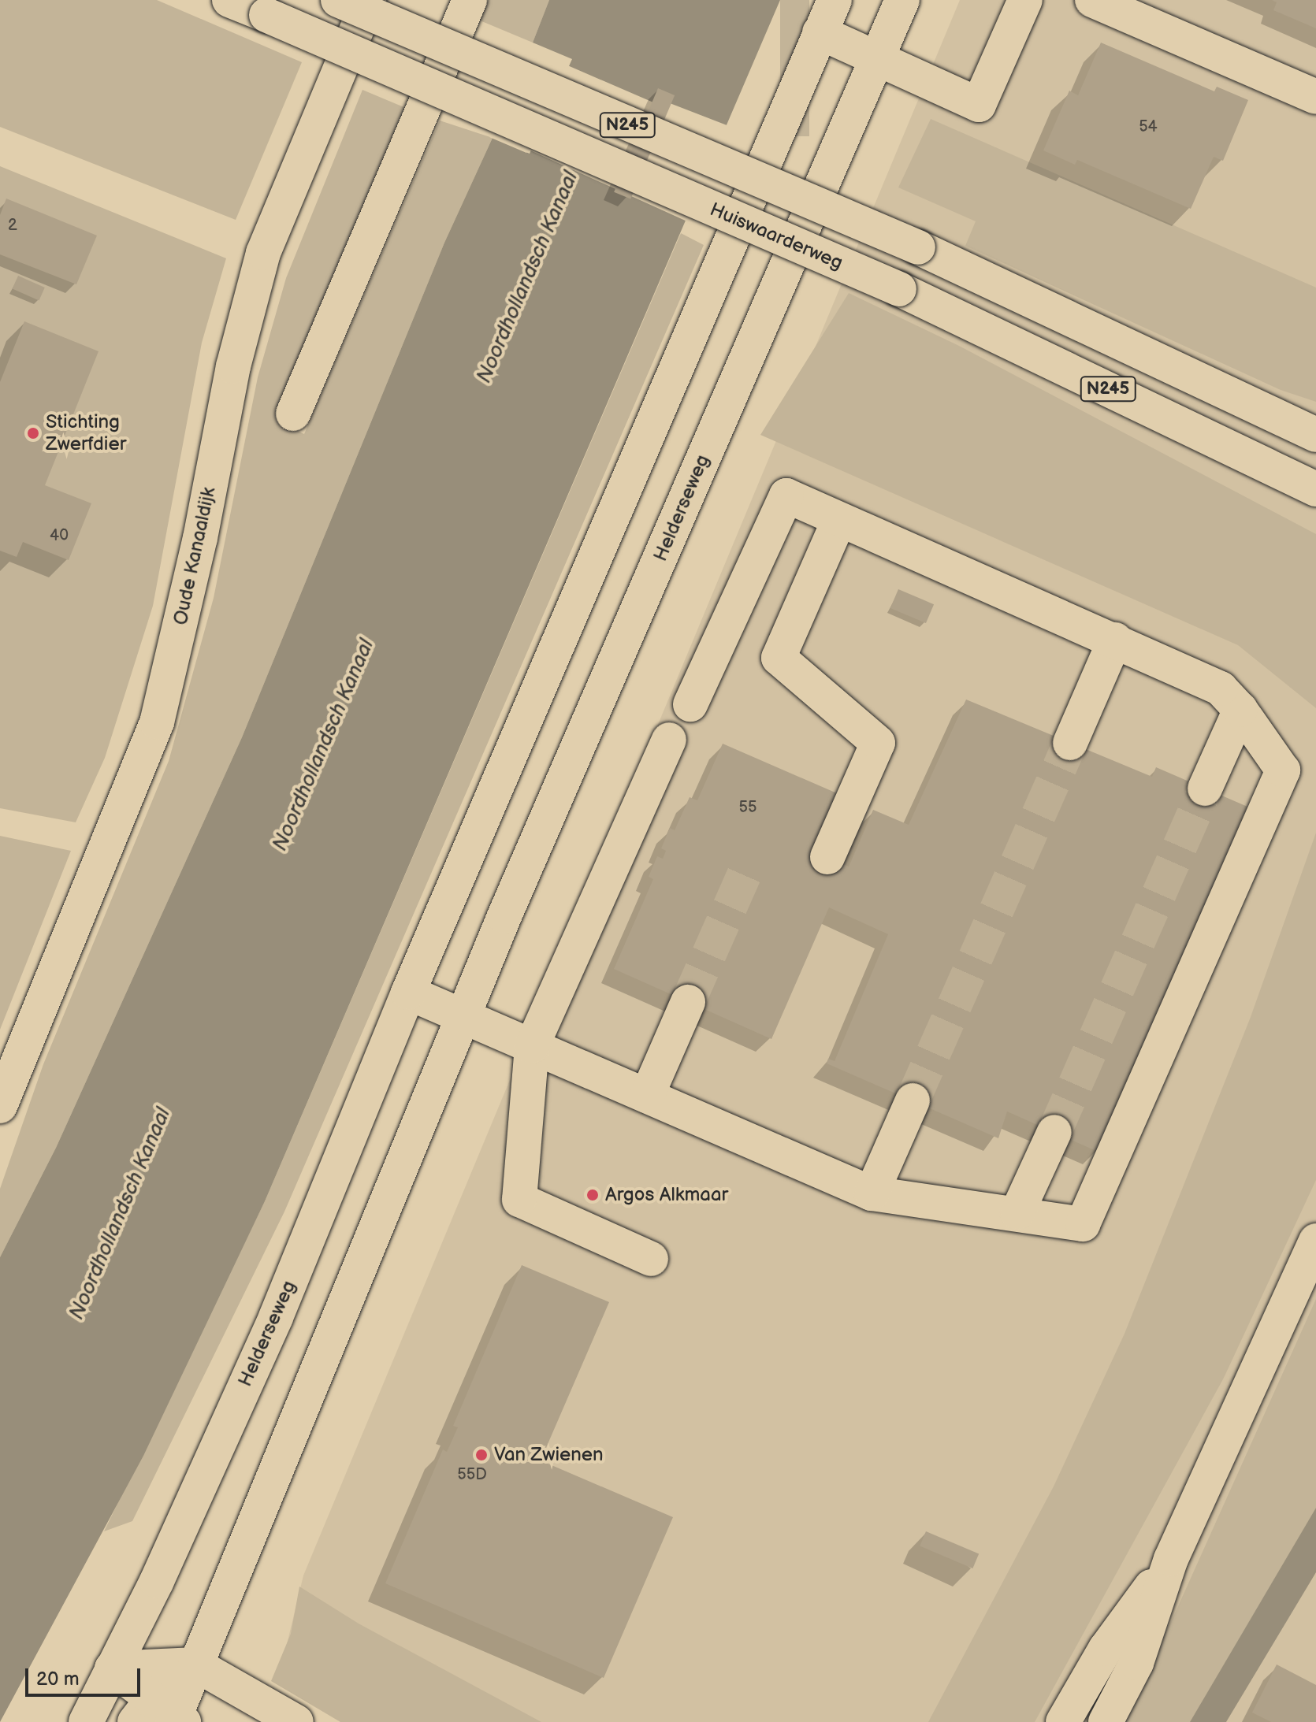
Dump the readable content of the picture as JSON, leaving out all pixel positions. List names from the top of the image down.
{
  "streets": {
    "main road": [
      "N245",
      "Huiswaarderweg",
      "Helderseweg",
      "Oude Kanaaldijk"
    ]
  },
  "water": ["Noordhollandsch Kanaal"],
  "places": ["Stichting Zwerfdier", "Argos Alkmaar", "Van Zwienen"],
  "house_numbers": [
    "54",
    "2",
    "40",
    "55",
    "55D"
  ],
  "scale_bar": "20 m"
}
